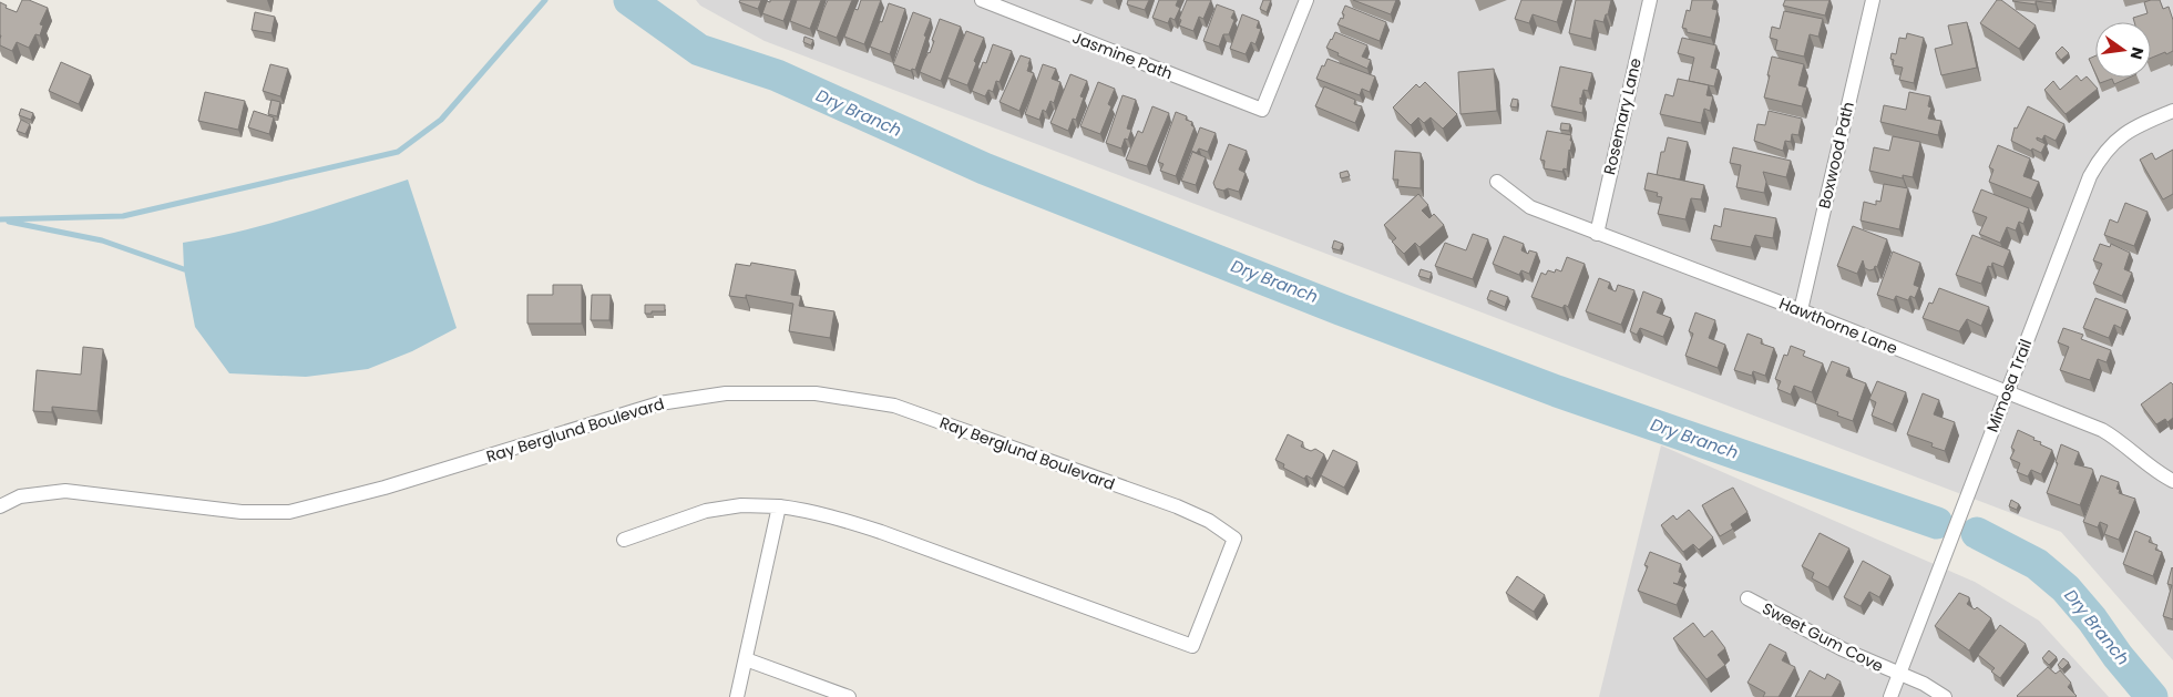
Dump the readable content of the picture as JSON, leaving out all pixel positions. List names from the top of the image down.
{
  "streets": {
    "street": [
      "Jasmine Path",
      "Rosemary Lane",
      "Boxwood Path",
      "Hawthorne Lane",
      "Mimosa Trail",
      "Ray Berglund Boulevard",
      "Sweet Gum Cove"
    ]
  },
  "crossings": [
    ["Rosemary Lane", "Hawthorne Lane"],
    ["Boxwood Path", "Hawthorne Lane"],
    ["Hawthorne Lane", "Mimosa Trail"],
    ["Mimosa Trail", "Sweet Gum Cove"]
  ],
  "water": ["Dry Branch"],
  "north": "right"
}
